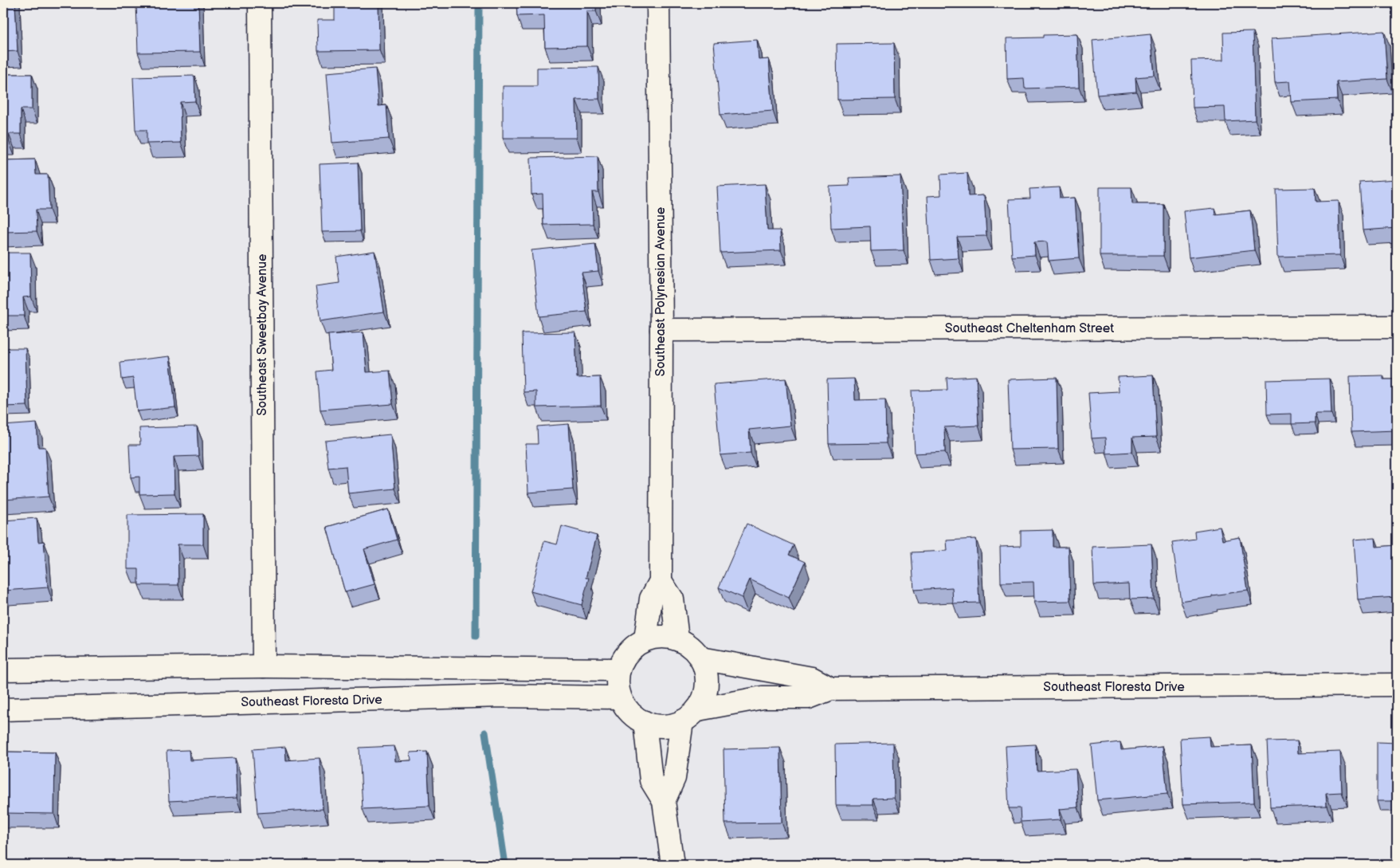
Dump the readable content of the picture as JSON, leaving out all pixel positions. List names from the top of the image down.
{
  "streets": {
    "street": [
      "Southeast Polynesian Avenue",
      "Southeast Cheltenham Street",
      "Southeast Sweetbay Avenue",
      "Southeast Floresta Drive"
    ]
  },
  "crossings": [
    ["Southeast Polynesian Avenue", "Southeast Cheltenham Street"],
    ["Southeast Polynesian Avenue", "Southeast Floresta Drive"]
  ]
}
